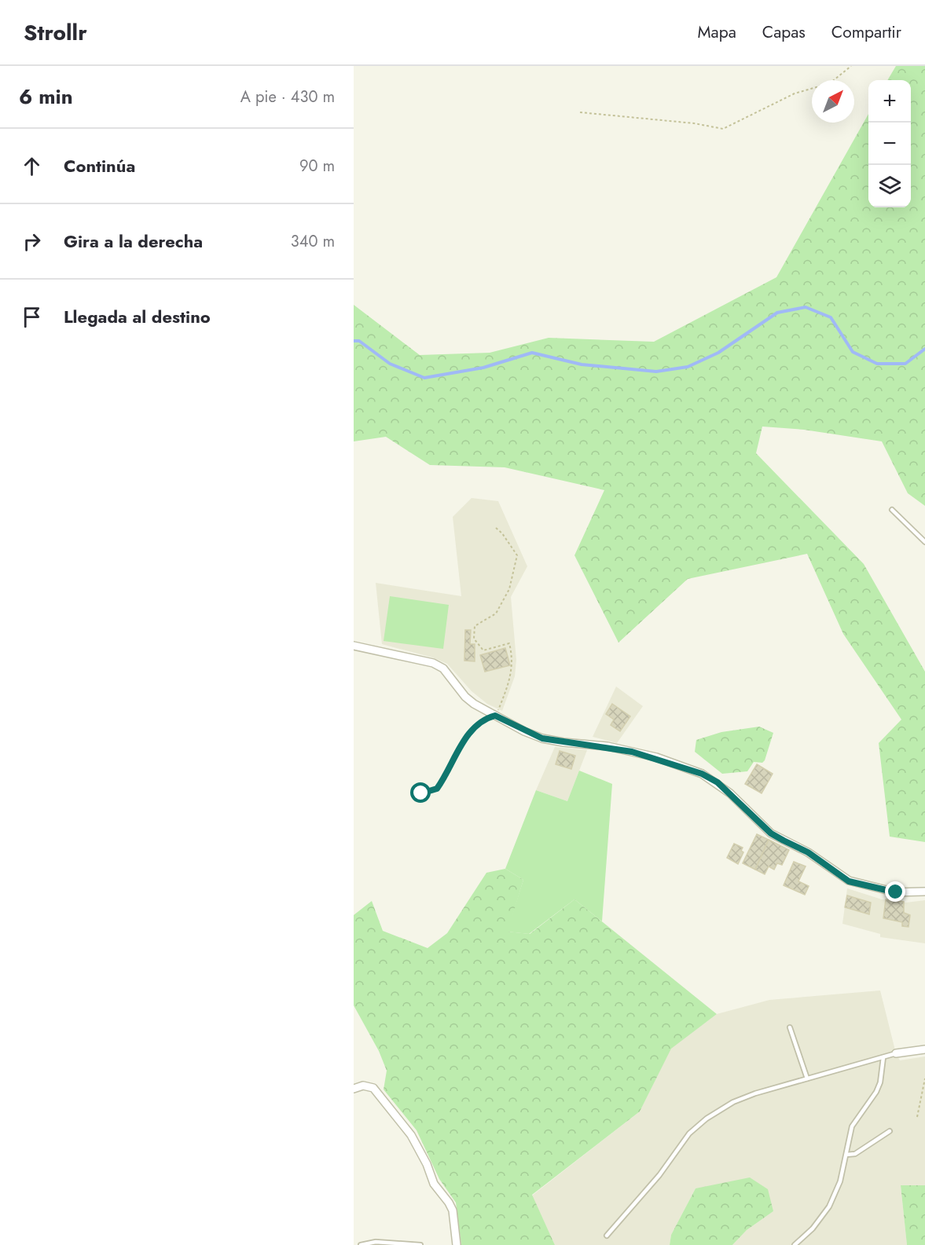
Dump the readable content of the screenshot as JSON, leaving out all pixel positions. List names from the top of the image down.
{
  "north": "top right",
  "page": {
    "header": "Strollr",
    "nav": ["Mapa", "Capas", "Compartir"],
    "heading": ["6 min", "A pie · 430 m"],
    "map_buttons": ["+", "−"],
    "list": [
      ["Continúa", "90 m"],
      ["Gira a la derecha", "340 m"],
      "Llegada al destino"
    ]
  }
}
